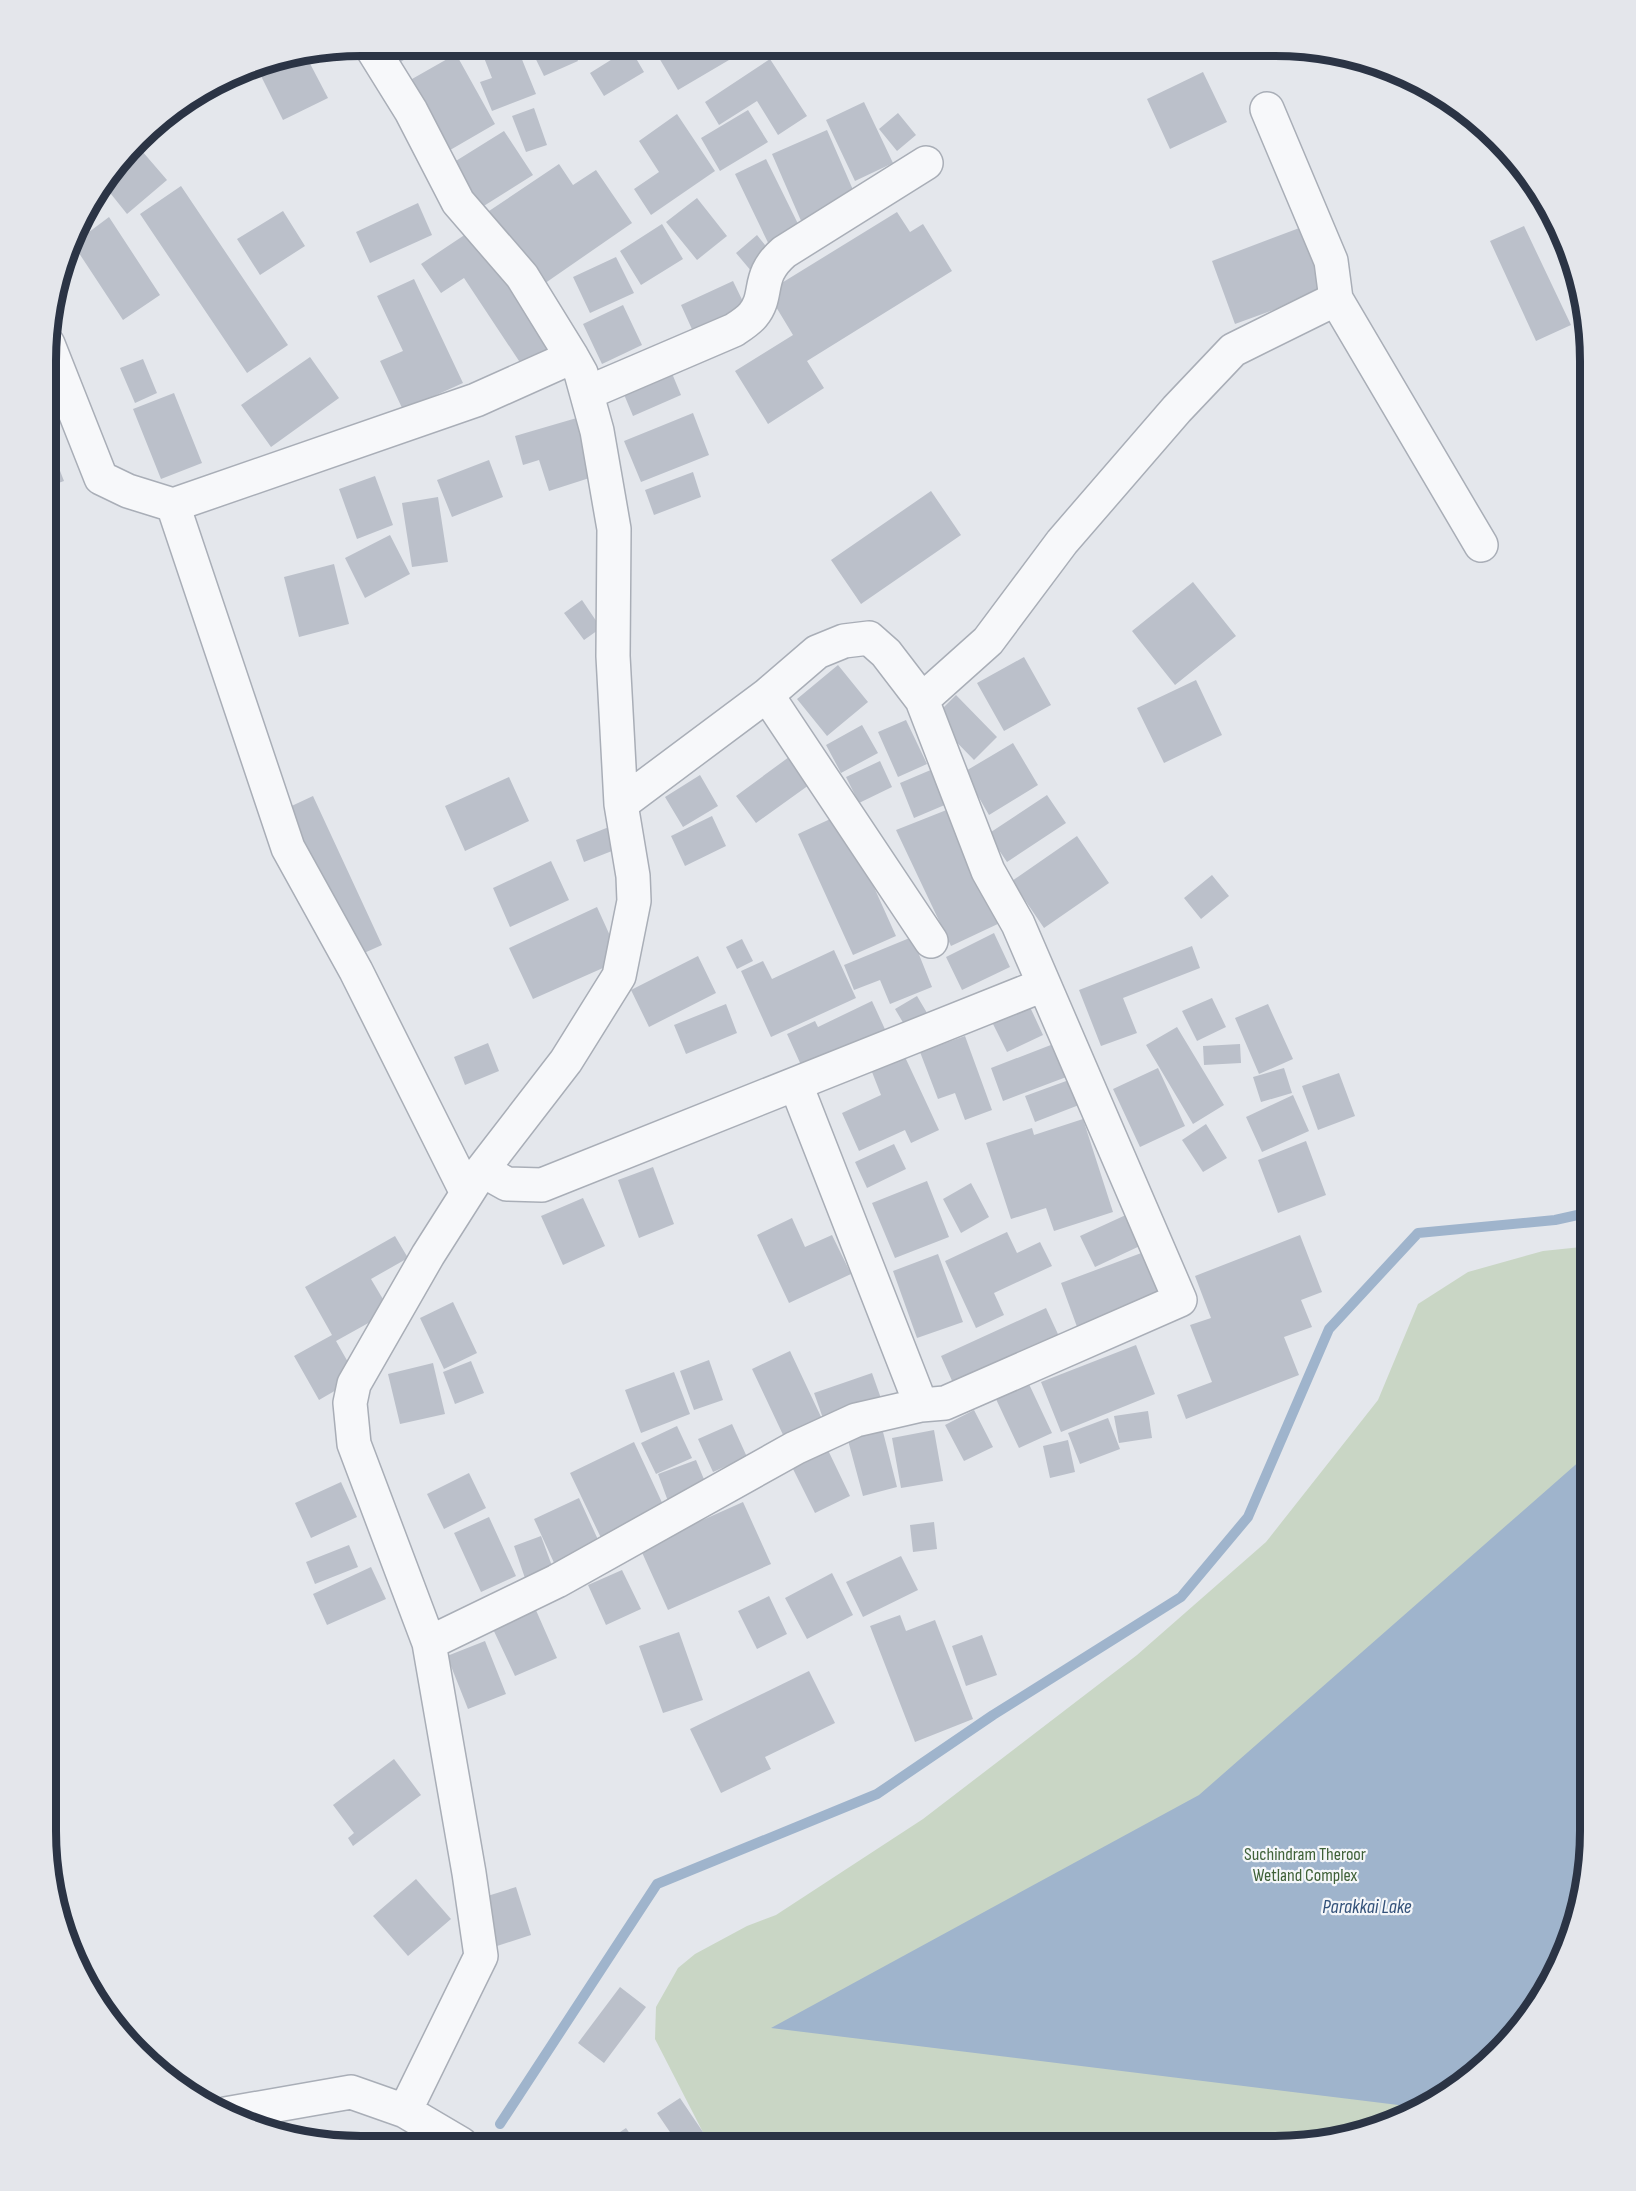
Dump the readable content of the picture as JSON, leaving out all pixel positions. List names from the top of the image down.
{
  "water": ["Parakkai Lake"],
  "parks": ["Suchindram Theroor Wetland Complex"]
}
